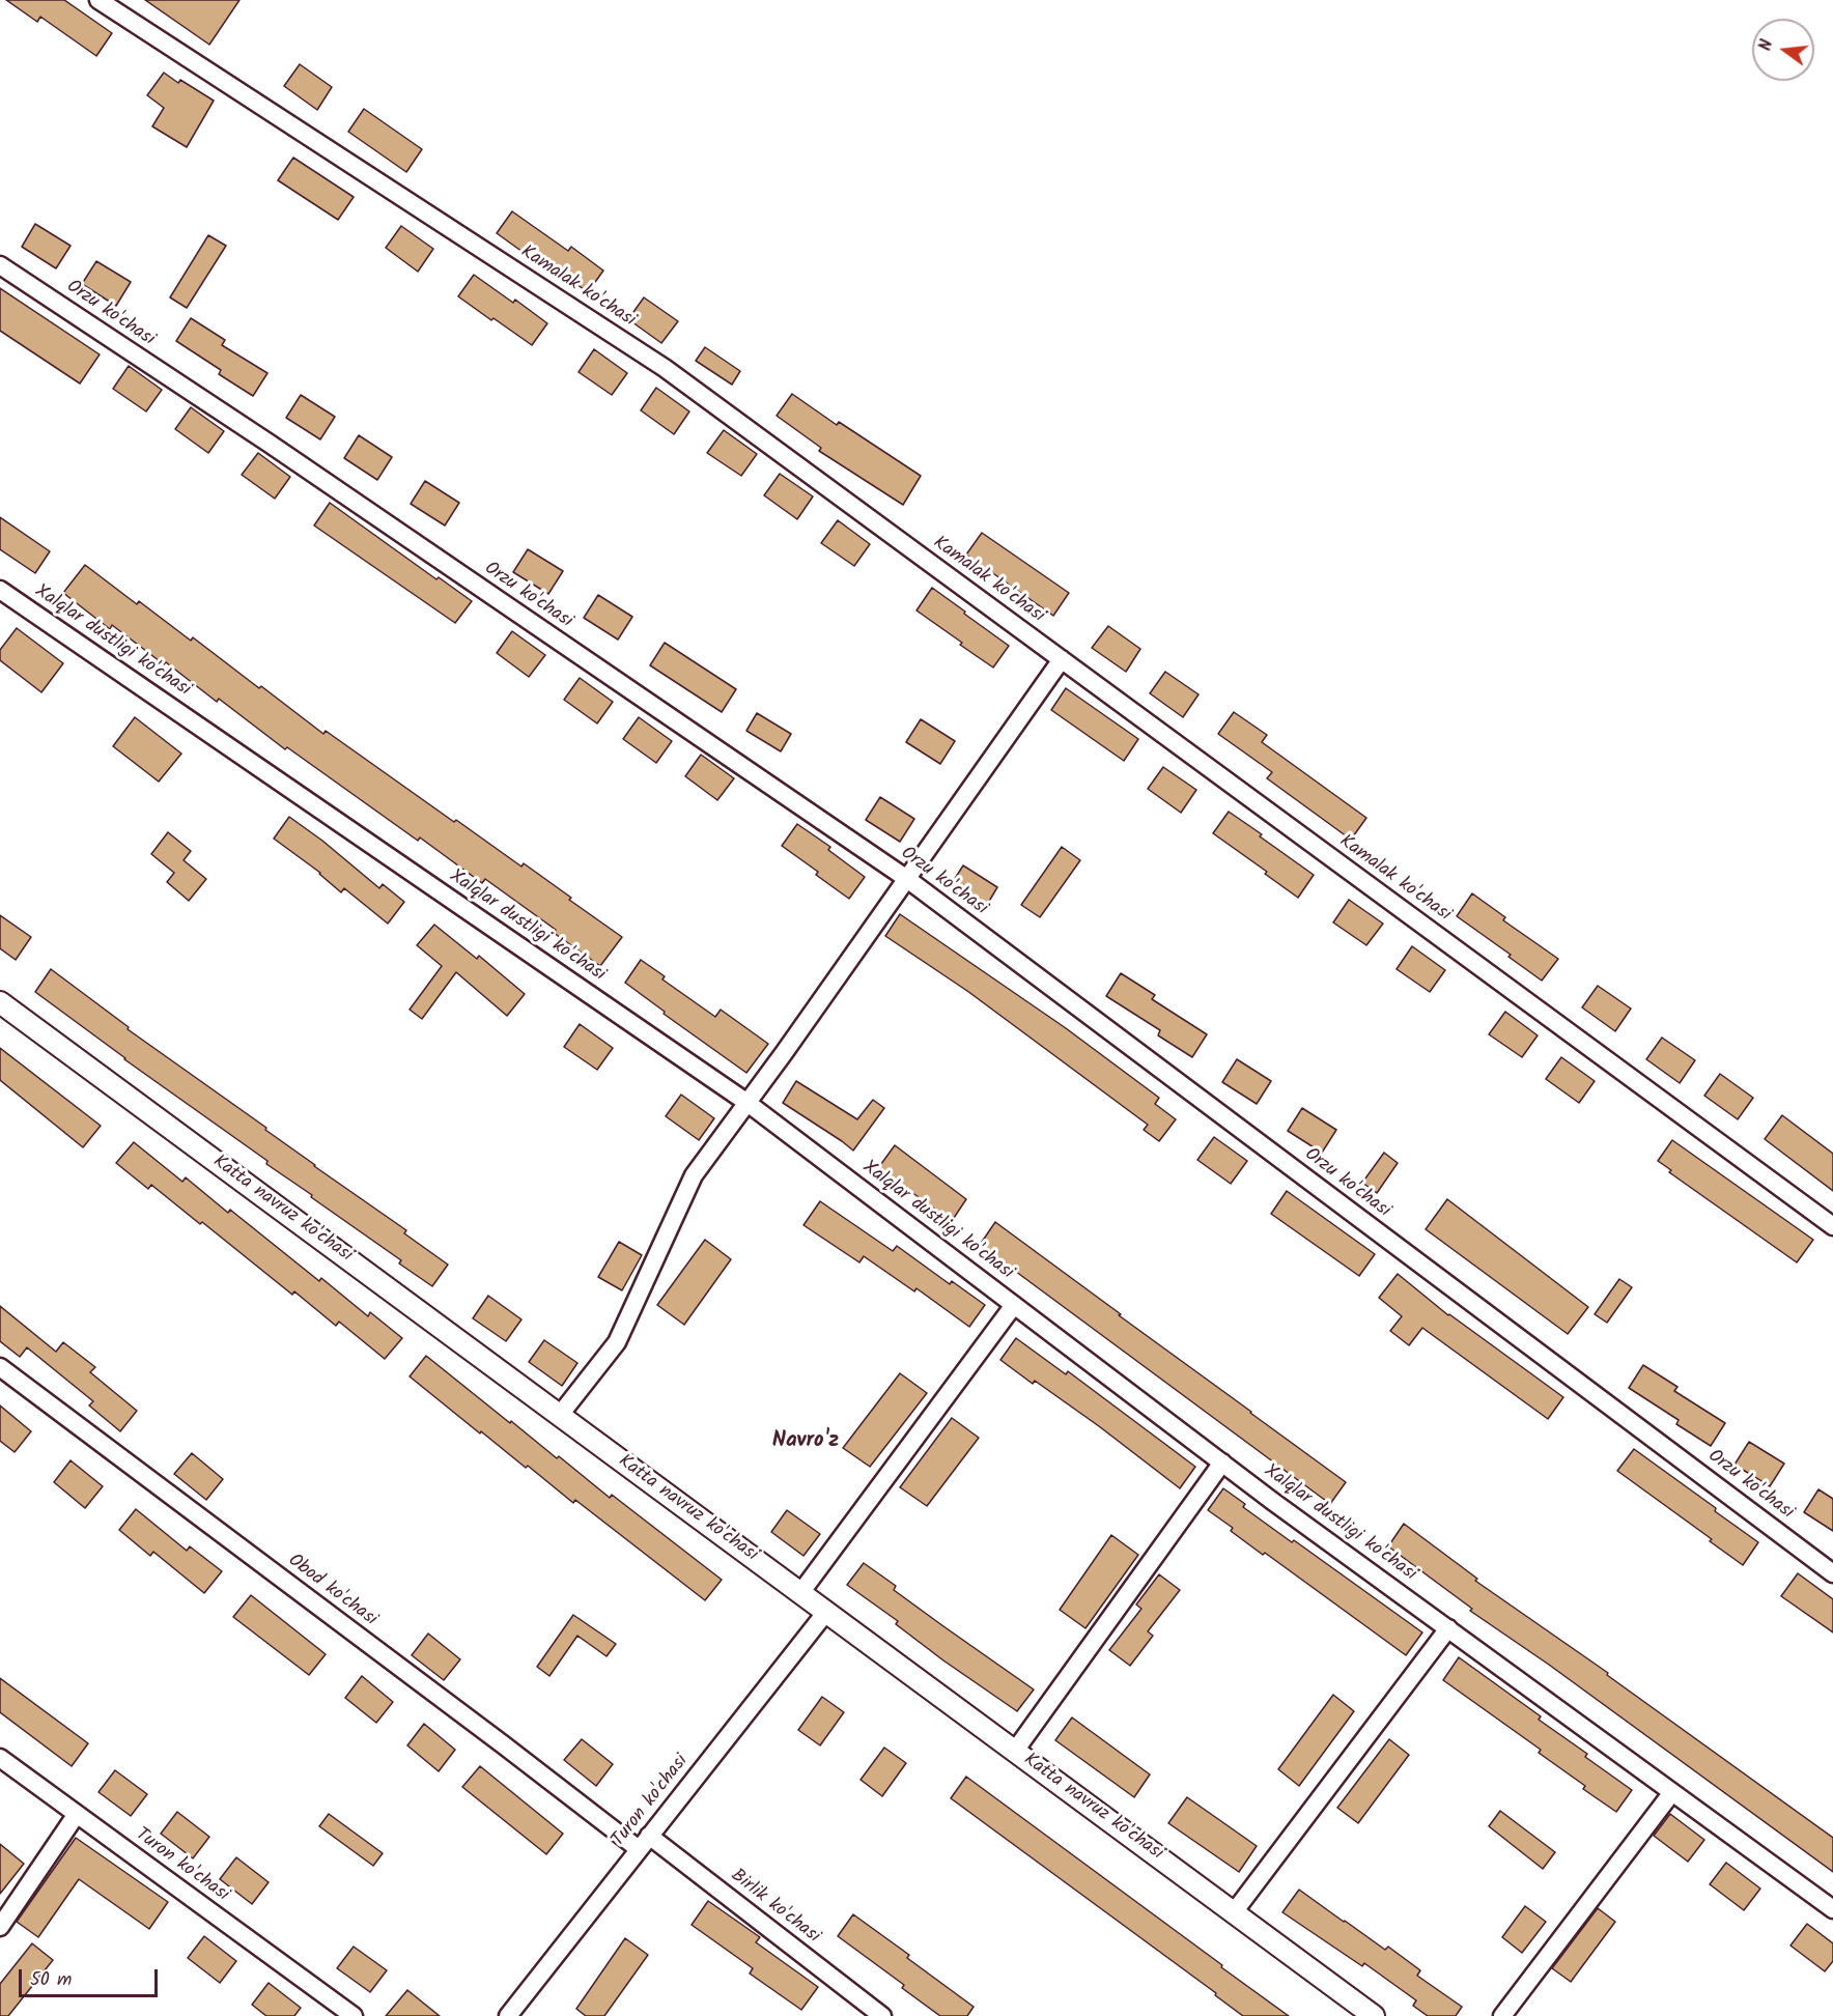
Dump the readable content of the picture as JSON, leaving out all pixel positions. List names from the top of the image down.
{
  "streets": {
    "street": [
      "Kamalak ko'chasi",
      "Orzu ko'chasi",
      "Xalqlar dustligi ko'chasi",
      "Katta navruz ko'chasi",
      "Obod ko'chasi",
      "Turon ko'chasi",
      "Birlik ko'chasi"
    ]
  },
  "crossings": [
    ["Katta navruz ko'chasi", "Turon ko'chasi"],
    ["Obod ko'chasi", "Turon ko'chasi"],
    ["Obod ko'chasi", "Birlik ko'chasi"],
    ["Turon ko'chasi", "Birlik ko'chasi"]
  ],
  "districts": ["Navro'z"],
  "scale_bar": "50 m",
  "north": "left"
}
